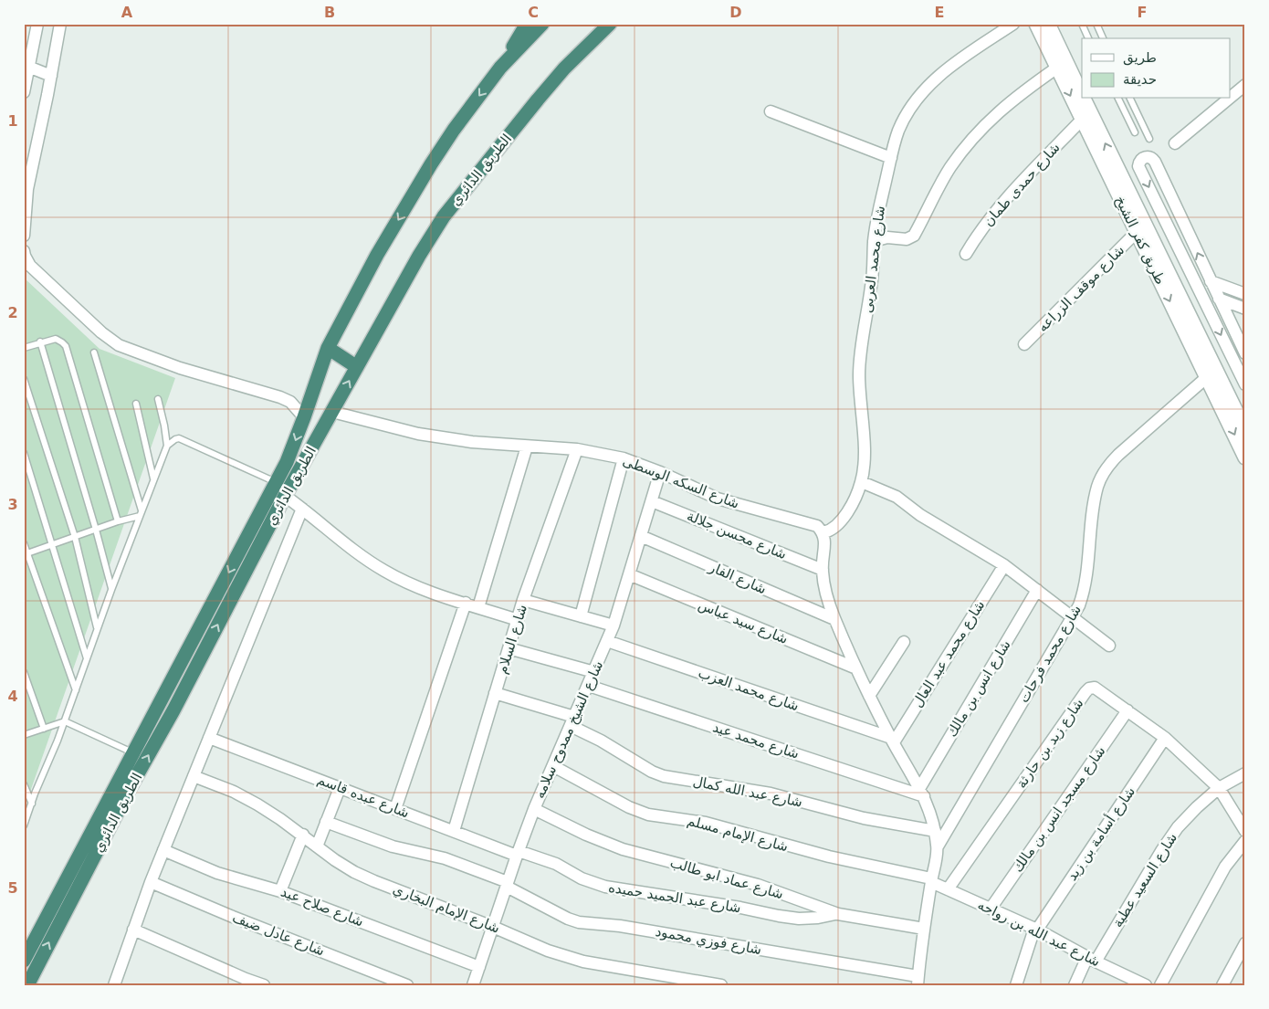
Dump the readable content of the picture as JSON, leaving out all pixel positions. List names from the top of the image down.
{
  "streets": {
    "highway": ["الطريق الدائري"],
    "street": [
      "شارع حمدى طمان",
      "طريق كفر الشيخ",
      "شارع محمد العربى",
      "شارع موقف الزراعه",
      "شارع السكه الوسطى",
      "شارع محسن جلالة",
      "شارع الفار",
      "شارع سيد عباس",
      "شارع السلام",
      "شارع محمد عبد العال",
      "شارع محمد فرحات",
      "شارع انس بن مالك",
      "شارع محمد العزب",
      "شارع الشيخ ممدوح سلامه",
      "شارع محمد عيد",
      "شارع زيد بن حارثة",
      "شارع عبد الله كمال",
      "شارع عبده قاسم",
      "شارع مسجد انس بن مالك",
      "شارع الإمام مسلم",
      "شارع أسامة بن زيد",
      "شارع عماد ابو طالب",
      "شارع السعيد عطية",
      "شارع عبد الحميد حميده",
      "شارع صلاح عيد",
      "شارع الإمام البخاري",
      "شارع عبد الله بن رواحه",
      "شارع عادل ضيف",
      "شارع فوزي محمود"
    ]
  },
  "crossings": [
    ["الطريق الدائري", "شارع السكه الوسطى"],
    ["شارع حمدى طمان", "طريق كفر الشيخ"],
    ["طريق كفر الشيخ", "شارع موقف الزراعه"],
    ["طريق كفر الشيخ", "شارع محمد فرحات"],
    ["شارع محمد العربى", "شارع السكه الوسطى"],
    ["شارع السكه الوسطى", "شارع السلام"],
    ["شارع السكه الوسطى", "شارع الشيخ ممدوح سلامه"],
    ["شارع محسن جلالة", "شارع الشيخ ممدوح سلامه"],
    ["شارع الفار", "شارع الشيخ ممدوح سلامه"],
    ["شارع سيد عباس", "شارع الشيخ ممدوح سلامه"],
    ["شارع السلام", "شارع عبد الله كمال"],
    ["شارع السلام", "شارع عبده قاسم"],
    ["شارع محمد عبد العال", "شارع محمد العزب"],
    ["شارع انس بن مالك", "شارع محمد عيد"],
    ["شارع محمد العزب", "شارع الشيخ ممدوح سلامه"],
    ["شارع الشيخ ممدوح سلامه", "شارع محمد عيد"],
    ["شارع الشيخ ممدوح سلامه", "شارع عبد الله كمال"],
    ["شارع الشيخ ممدوح سلامه", "شارع عبده قاسم"],
    ["شارع الشيخ ممدوح سلامه", "شارع الإمام مسلم"],
    ["شارع الشيخ ممدوح سلامه", "شارع عماد ابو طالب"],
    ["شارع الشيخ ممدوح سلامه", "شارع عبد الحميد حميده"],
    ["شارع الشيخ ممدوح سلامه", "شارع صلاح عيد"],
    ["شارع الشيخ ممدوح سلامه", "شارع الإمام البخاري"],
    ["شارع الشيخ ممدوح سلامه", "شارع فوزي محمود"],
    ["شارع زيد بن حارثة", "شارع مسجد انس بن مالك"],
    ["شارع زيد بن حارثة", "شارع أسامة بن زيد"],
    ["شارع زيد بن حارثة", "شارع السعيد عطية"],
    ["شارع زيد بن حارثة", "شارع عبد الله بن رواحه"],
    ["شارع عبده قاسم", "شارع عبد الحميد حميده"],
    ["شارع مسجد انس بن مالك", "شارع عبد الله بن رواحه"],
    ["شارع الإمام مسلم", "شارع عبد الله بن رواحه"],
    ["شارع أسامة بن زيد", "شارع عبد الله بن رواحه"],
    ["شارع عماد ابو طالب", "شارع عبد الحميد حميده"],
    ["شارع السعيد عطية", "شارع عبد الله بن رواحه"]
  ],
  "legend": ["طريق", "حديقة"],
  "grid": {
    "columns": [
      "A",
      "B",
      "C",
      "D",
      "E",
      "F"
    ],
    "rows": [
      "1",
      "2",
      "3",
      "4",
      "5"
    ]
  }
}
